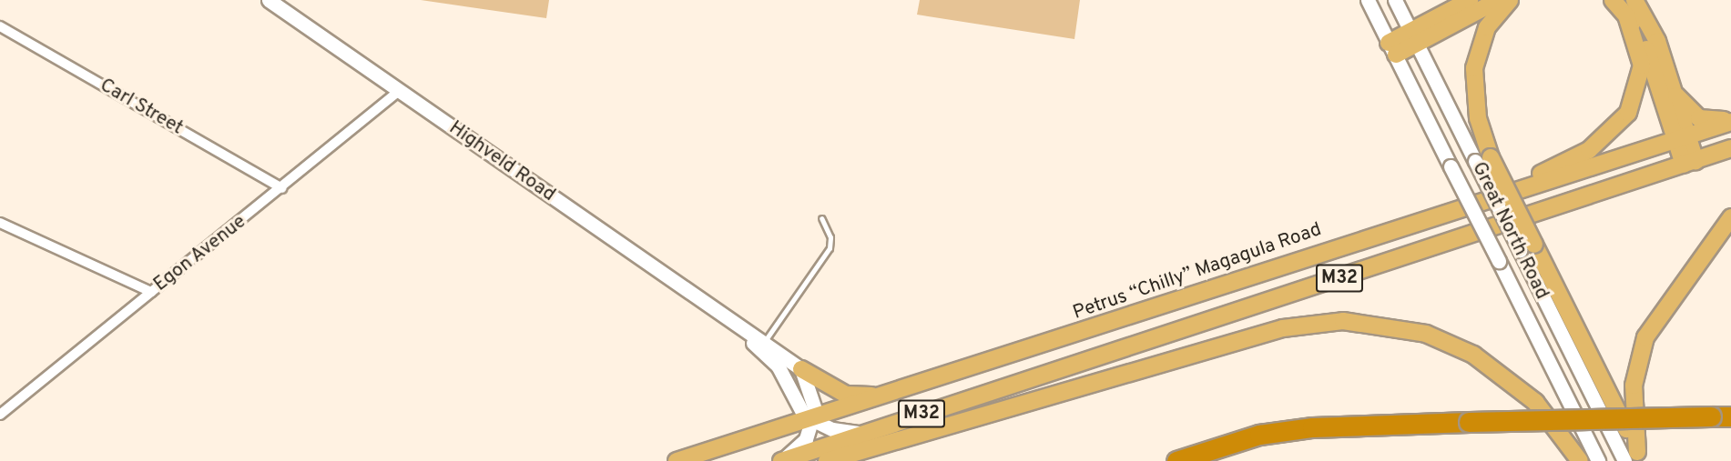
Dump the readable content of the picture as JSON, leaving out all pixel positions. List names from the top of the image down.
{
  "streets": {
    "main road": ["Petrus “Chilly” Magagula Road", "M32"],
    "street": [
      "Carl Street",
      "Highveld Road",
      "Great North Road",
      "Egon Avenue"
    ]
  },
  "crossings": [
    ["Carl Street", "Egon Avenue"],
    ["Highveld Road", "Egon Avenue"],
    ["Highveld Road", "Petrus “Chilly” Magagula Road"],
    ["Highveld Road", "M32"]
  ]
}
